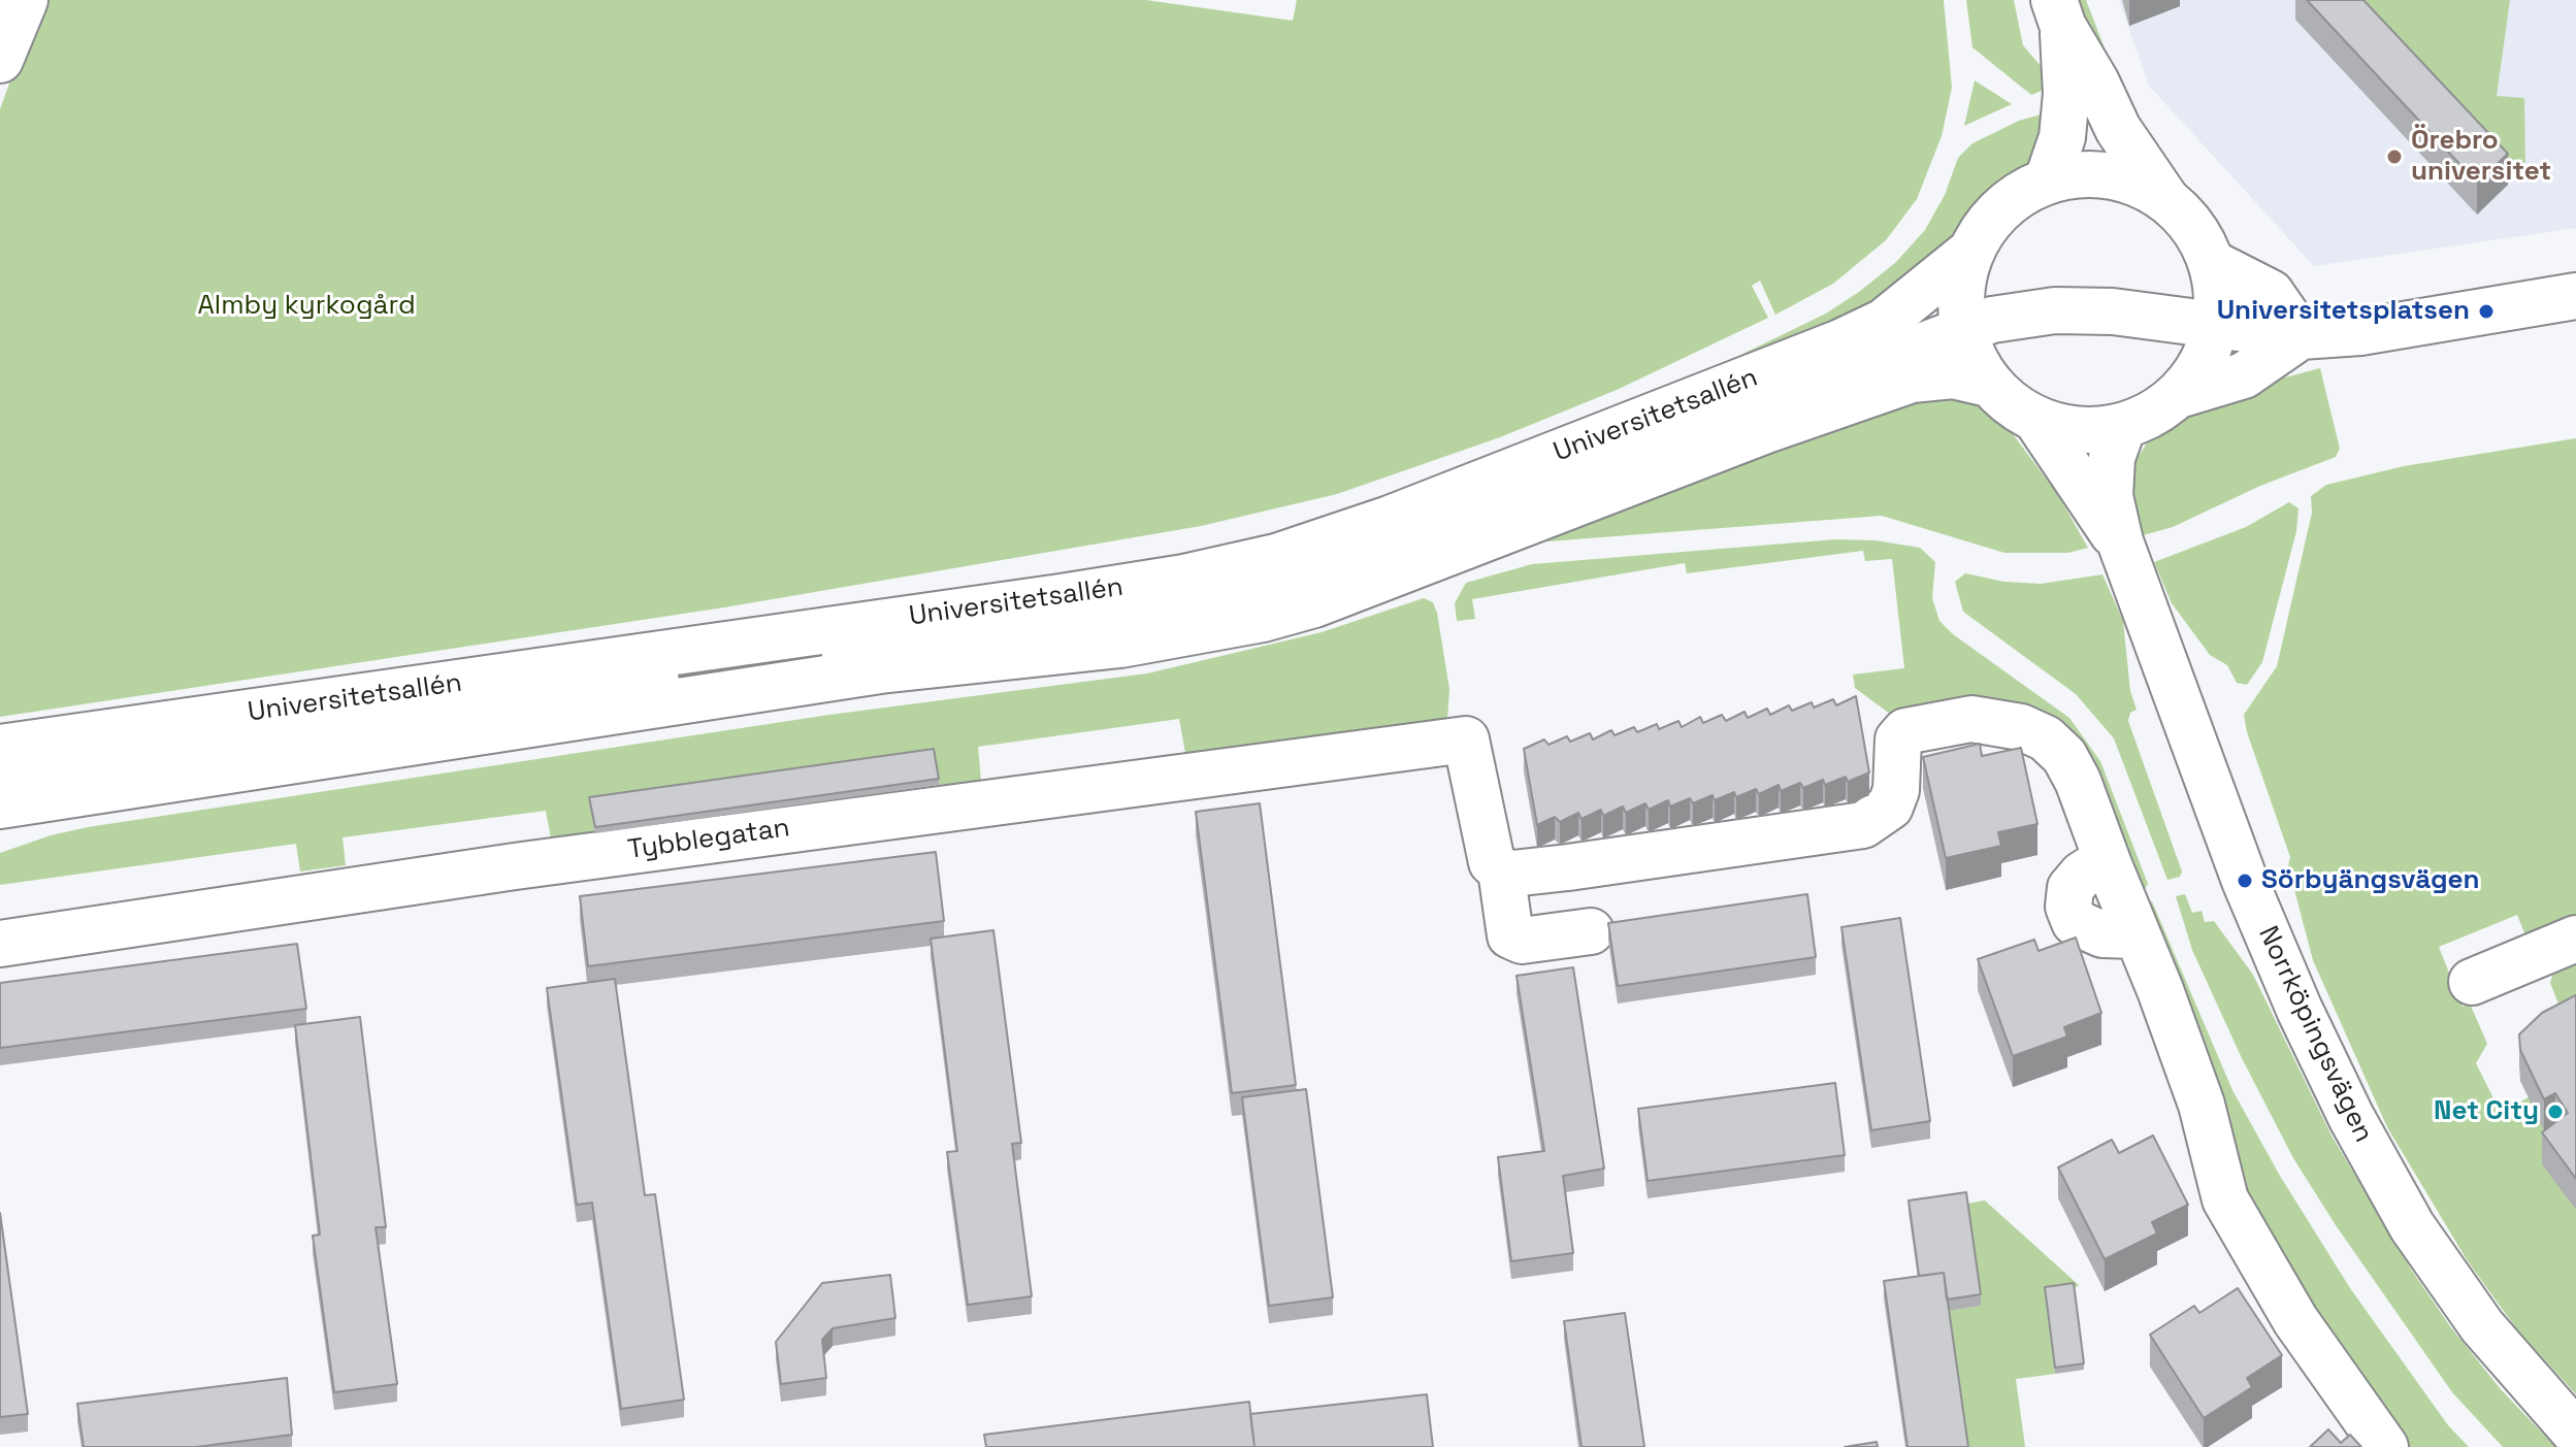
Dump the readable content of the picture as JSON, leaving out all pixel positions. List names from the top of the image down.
{
  "streets": {
    "main road": ["Universitetsallén", "Tybblegatan", "Norrköpingsvägen"]
  },
  "parks": ["Almby kyrkogård"],
  "places": [
    "Örebro universitet",
    "Universitetsplatsen",
    "Sörbyängsvägen",
    "Net City"
  ]
}
